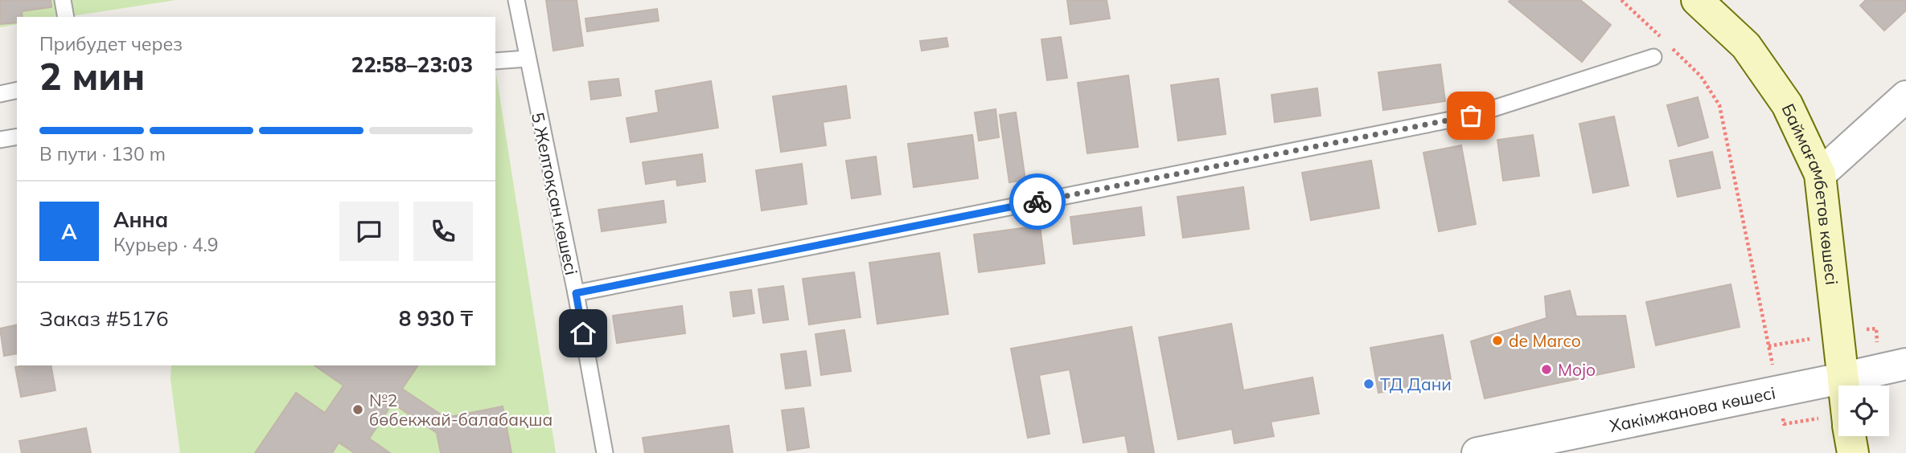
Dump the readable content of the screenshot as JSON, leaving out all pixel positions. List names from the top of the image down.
{
  "streets": {
    "main road": ["Баймағамбетов көшесі"],
    "street": ["Хакімжанова көшесі"],
    "lane": ["5 Желтоқсан көшесі"]
  },
  "crossings": [
    ["Баймағамбетов көшесі", "Хакімжанова көшесі"]
  ],
  "places": [
    "de Marco",
    "Mojo",
    "ТД Дани",
    "№2 бөбекжай-балабақша"
  ],
  "page": {
    "heading": ["2 мин", "Прибудет через", "22:58–23:03"],
    "panel": [
      "Анна",
      "Курьер · 4.9",
      "Заказ #5176",
      "8 930 ₸"
    ],
    "bar": "В пути · 130 m",
    "round": "А"
  }
}
